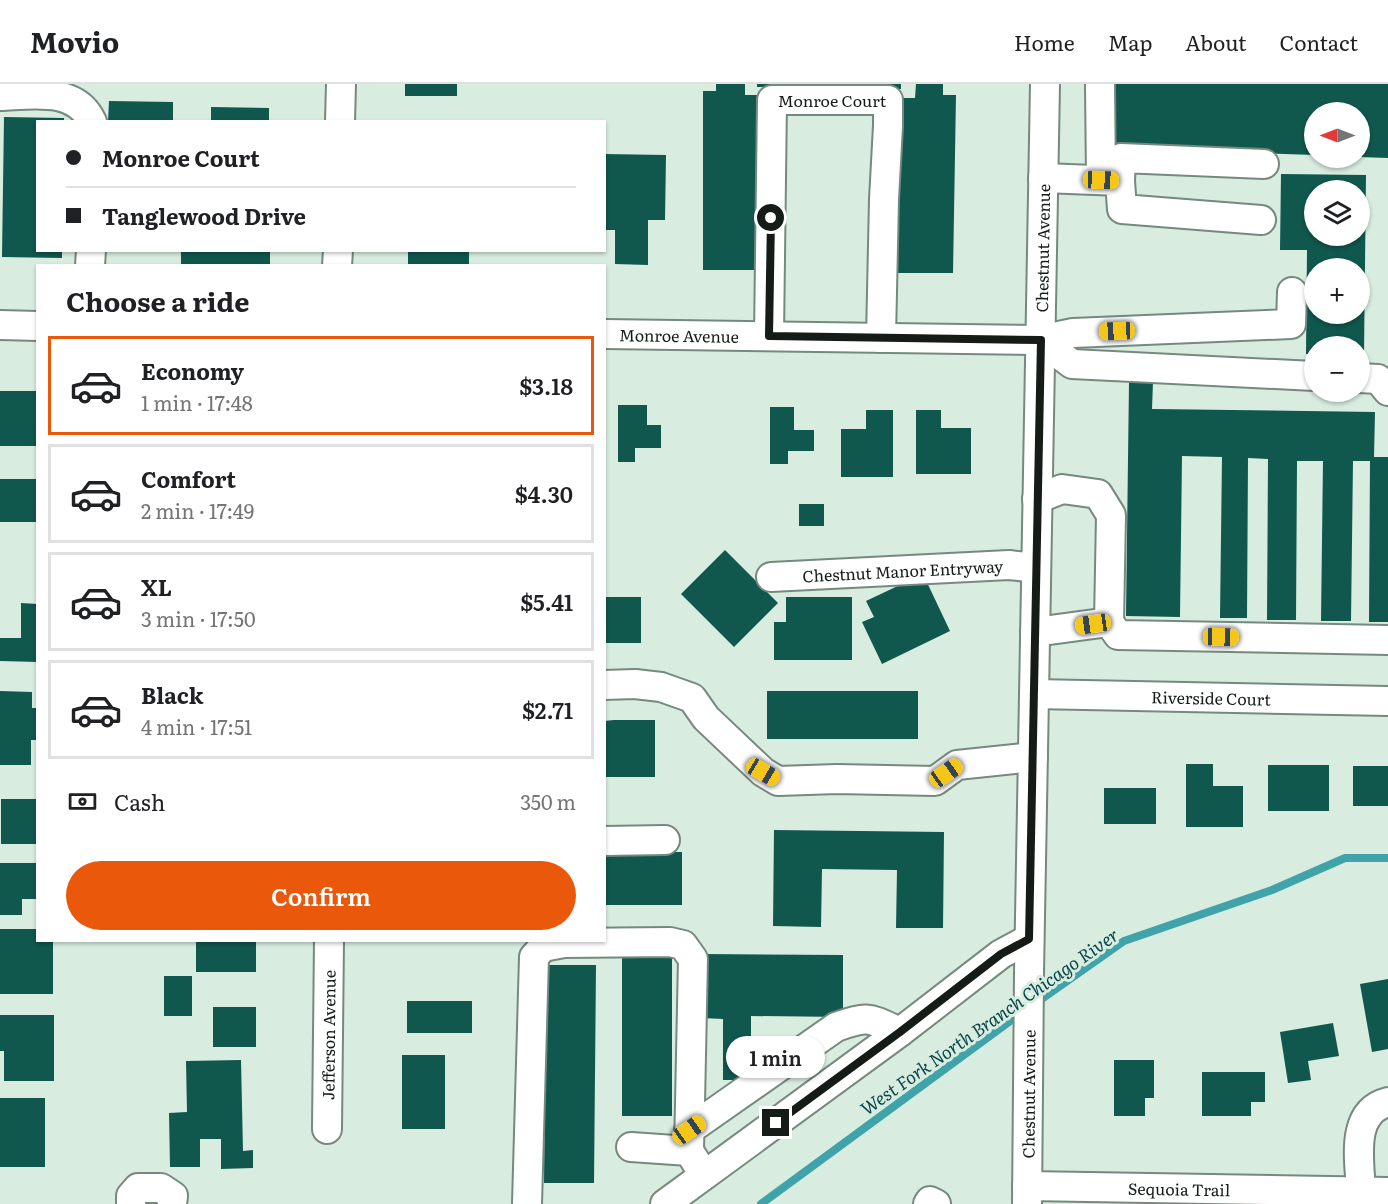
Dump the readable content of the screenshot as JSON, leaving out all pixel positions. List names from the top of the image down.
{
  "streets": {
    "street": [
      "Monroe Court",
      "Chestnut Avenue",
      "Monroe Avenue",
      "Chestnut Manor Entryway",
      "Riverside Court",
      "Jefferson Avenue",
      "Sequoia Trail"
    ]
  },
  "crossings": [
    ["Monroe Court", "Monroe Avenue"],
    ["Chestnut Avenue", "Monroe Avenue"],
    ["Chestnut Avenue", "Chestnut Manor Entryway"],
    ["Chestnut Avenue", "Riverside Court"],
    ["Chestnut Avenue", "Sequoia Trail"]
  ],
  "water": ["West Fork North Branch Chicago River"],
  "north": "left",
  "page": {
    "header": "Movio",
    "nav": [
      "Home",
      "Map",
      "About",
      "Contact"
    ],
    "map_buttons": ["+", "−"],
    "banner": ["Monroe Court", "Tanglewood Drive"],
    "heading": "Choose a ride",
    "list": [
      {
        "name": "Economy",
        "note": "1 min · 17:48",
        "value": "$3.18"
      },
      {
        "name": "Comfort",
        "note": "2 min · 17:49",
        "value": "$4.30"
      },
      {
        "name": "XL",
        "note": "3 min · 17:50",
        "value": "$5.41"
      },
      {
        "name": "Black",
        "note": "4 min · 17:51",
        "value": "$2.71"
      }
    ],
    "pay": ["Cash", "350 m"],
    "buttons": "Confirm",
    "bubble": "1 min"
  }
}
